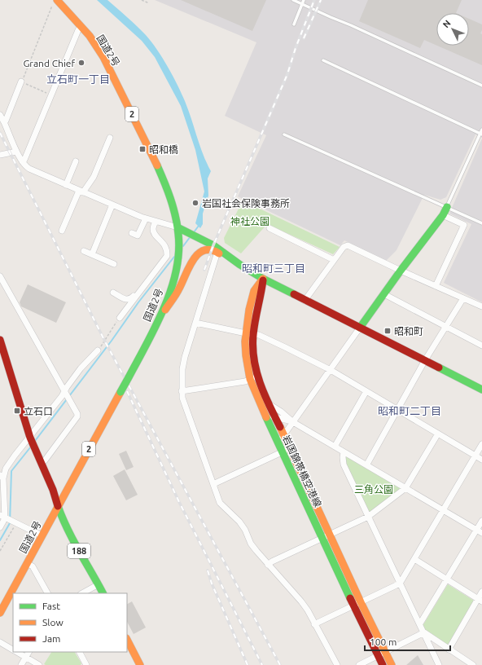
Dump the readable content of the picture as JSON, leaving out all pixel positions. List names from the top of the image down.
{
  "streets": {
    "main road": [
      "国道2号",
      "2",
      "岩国錦帯橋空港線",
      "188"
    ]
  },
  "crossings": [
    ["国道2号", "188"]
  ],
  "districts": ["立石町一丁目", "昭和町三丁目", "昭和町二丁目"],
  "parks": ["神社公園", "三角公園"],
  "places": {
    "other": ["Grand Chief", "岩国社会保険事務所"],
    "transit": ["昭和橋", "昭和町", "立石口"]
  },
  "legend": ["Fast", "Slow", "Jam"],
  "scale_bar": "100 m",
  "north": "top left"
}
